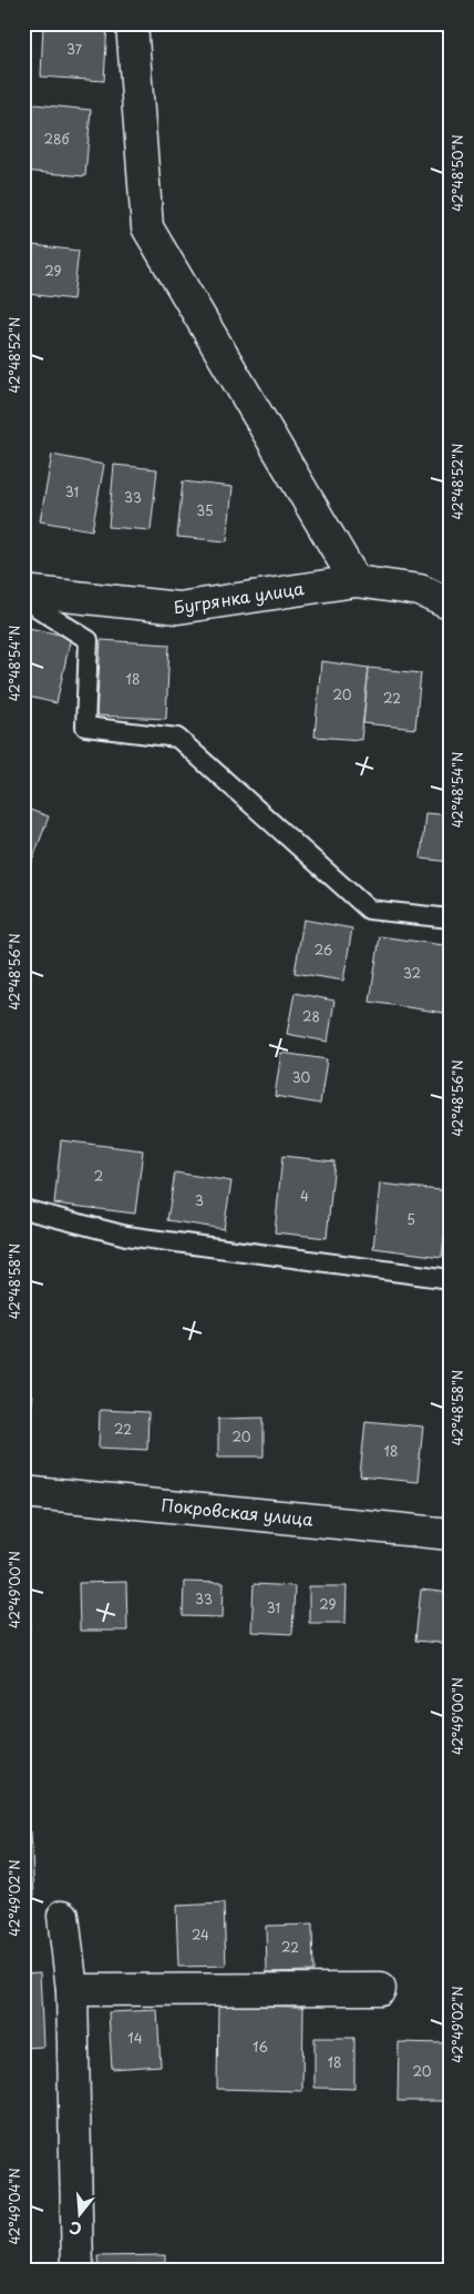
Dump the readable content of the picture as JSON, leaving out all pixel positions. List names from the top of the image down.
{
  "streets": {
    "street": ["Бугрянка улица", "Покровская улица"]
  },
  "house_numbers": [
    "37",
    "28б",
    "29",
    "31",
    "33",
    "35",
    "18",
    "20",
    "22",
    "26",
    "32",
    "28",
    "30",
    "2",
    "4",
    "3",
    "5",
    "22",
    "20",
    "18",
    "33",
    "29",
    "31",
    "24",
    "22",
    "14",
    "16",
    "18",
    "20"
  ],
  "north": "bottom",
  "coordinates": [
    "42°48'50\"N",
    "42°48'52\"N",
    "42°48'54\"N",
    "42°48'56\"N",
    "42°48'58\"N",
    "42°49'00\"N",
    "42°49'02\"N",
    "42°49'04\"N"
  ]
}
